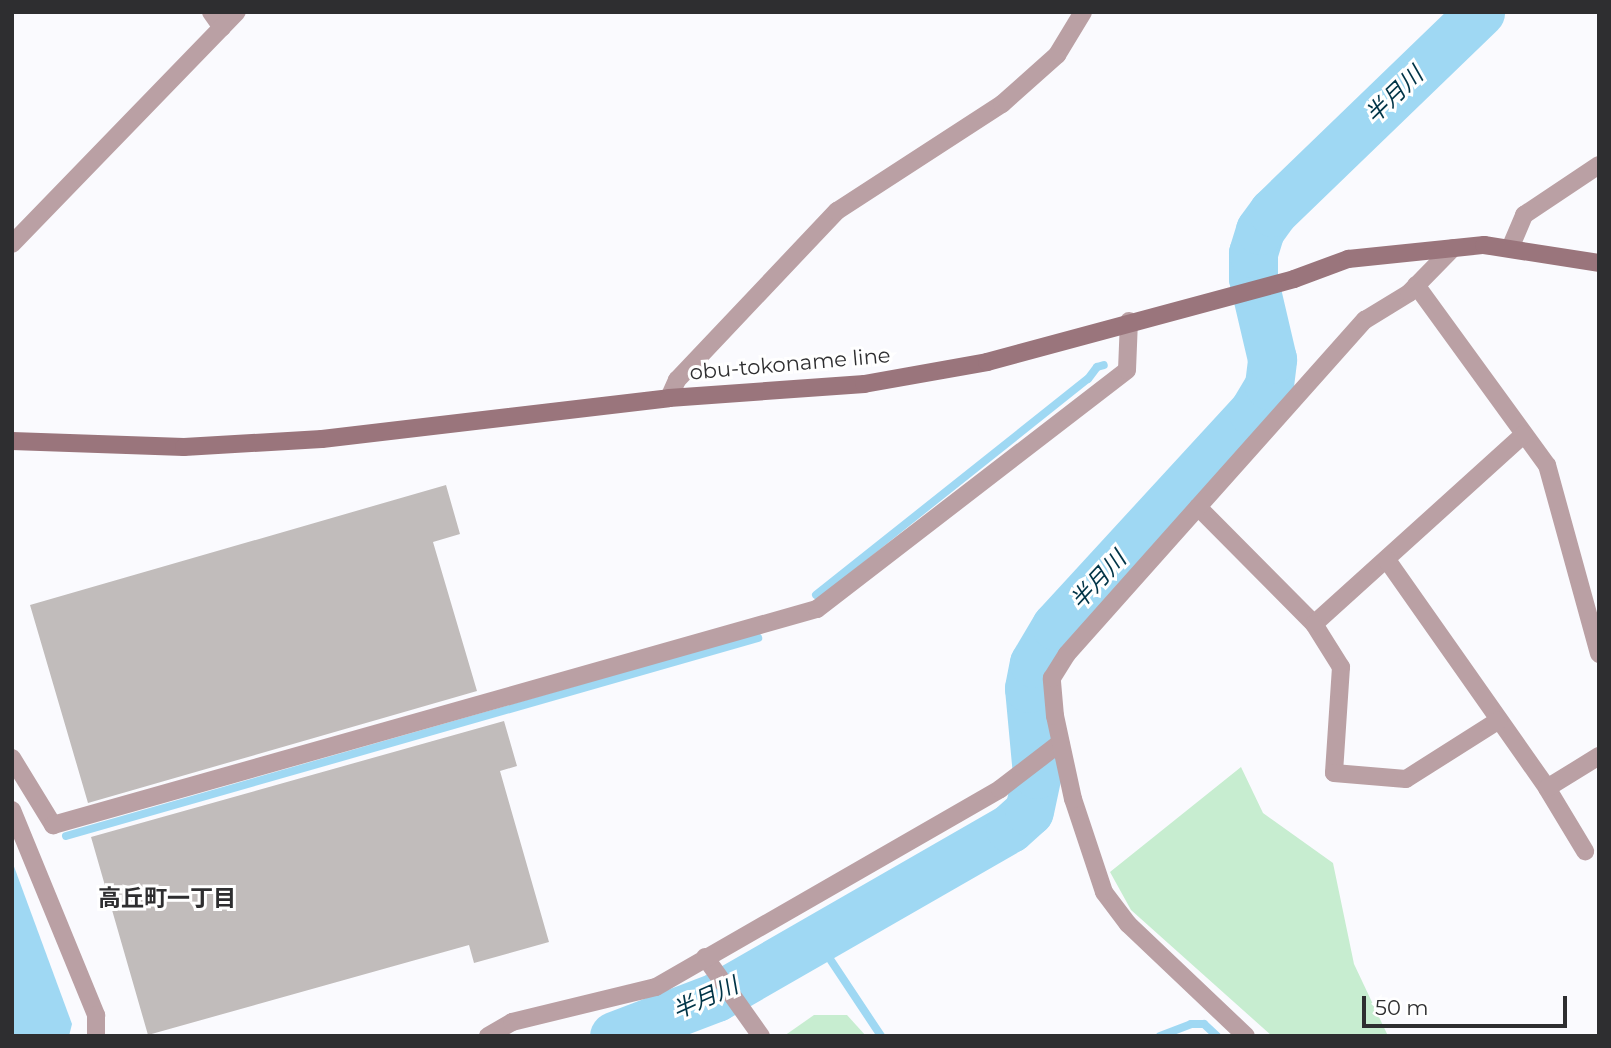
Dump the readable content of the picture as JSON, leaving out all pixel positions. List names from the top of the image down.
{
  "streets": {
    "main road": ["obu-tokoname line"]
  },
  "districts": ["高丘町一丁目"],
  "water": ["半月川"],
  "scale_bar": "50 m"
}
